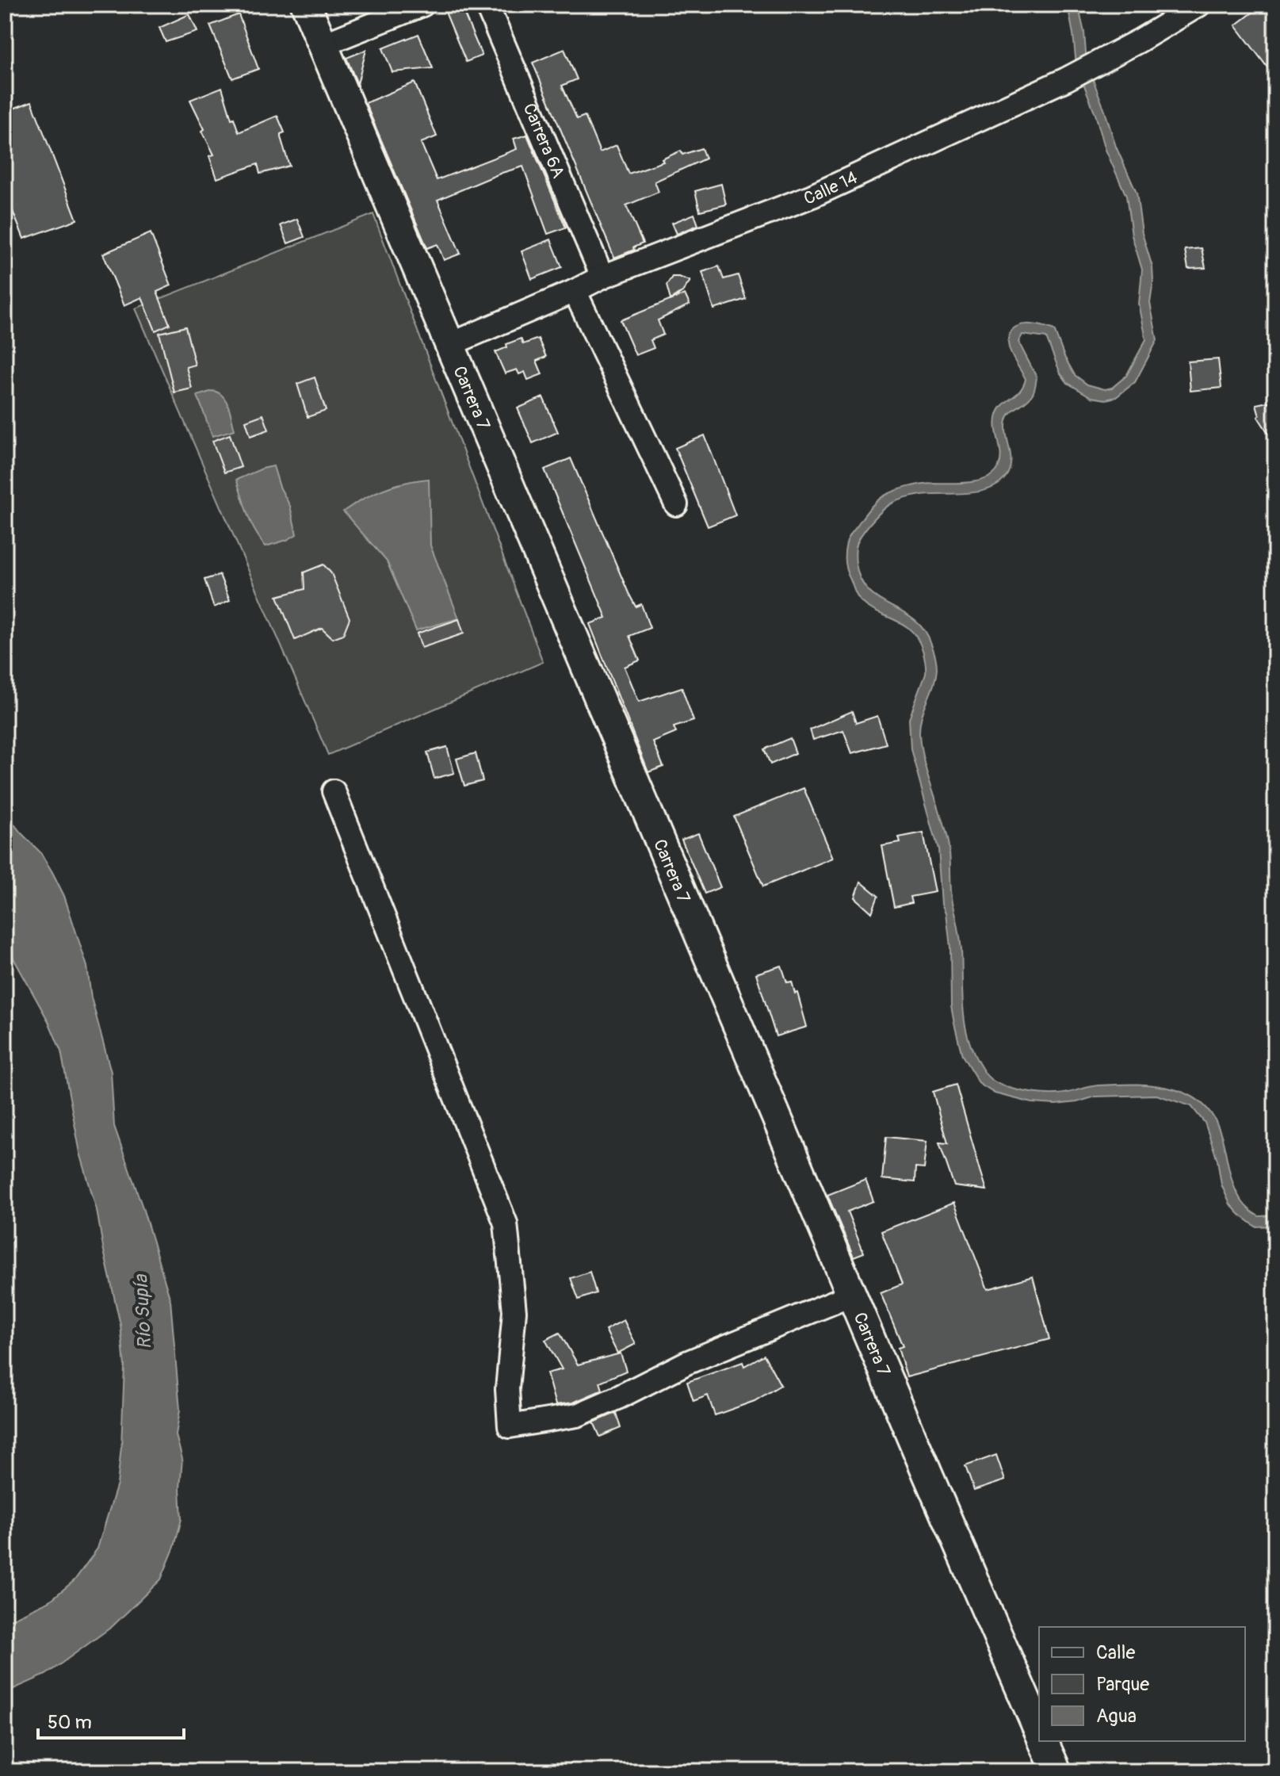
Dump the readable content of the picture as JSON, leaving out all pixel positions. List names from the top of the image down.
{
  "streets": {
    "main road": ["Carrera 7"],
    "street": ["Carrera 6A", "Calle 14"]
  },
  "crossings": [
    ["Carrera 6A", "Calle 14"],
    ["Calle 14", "Carrera 7"]
  ],
  "water": ["Río Supía"],
  "legend": ["Calle", "Parque", "Agua"],
  "scale_bar": "50 m"
}
